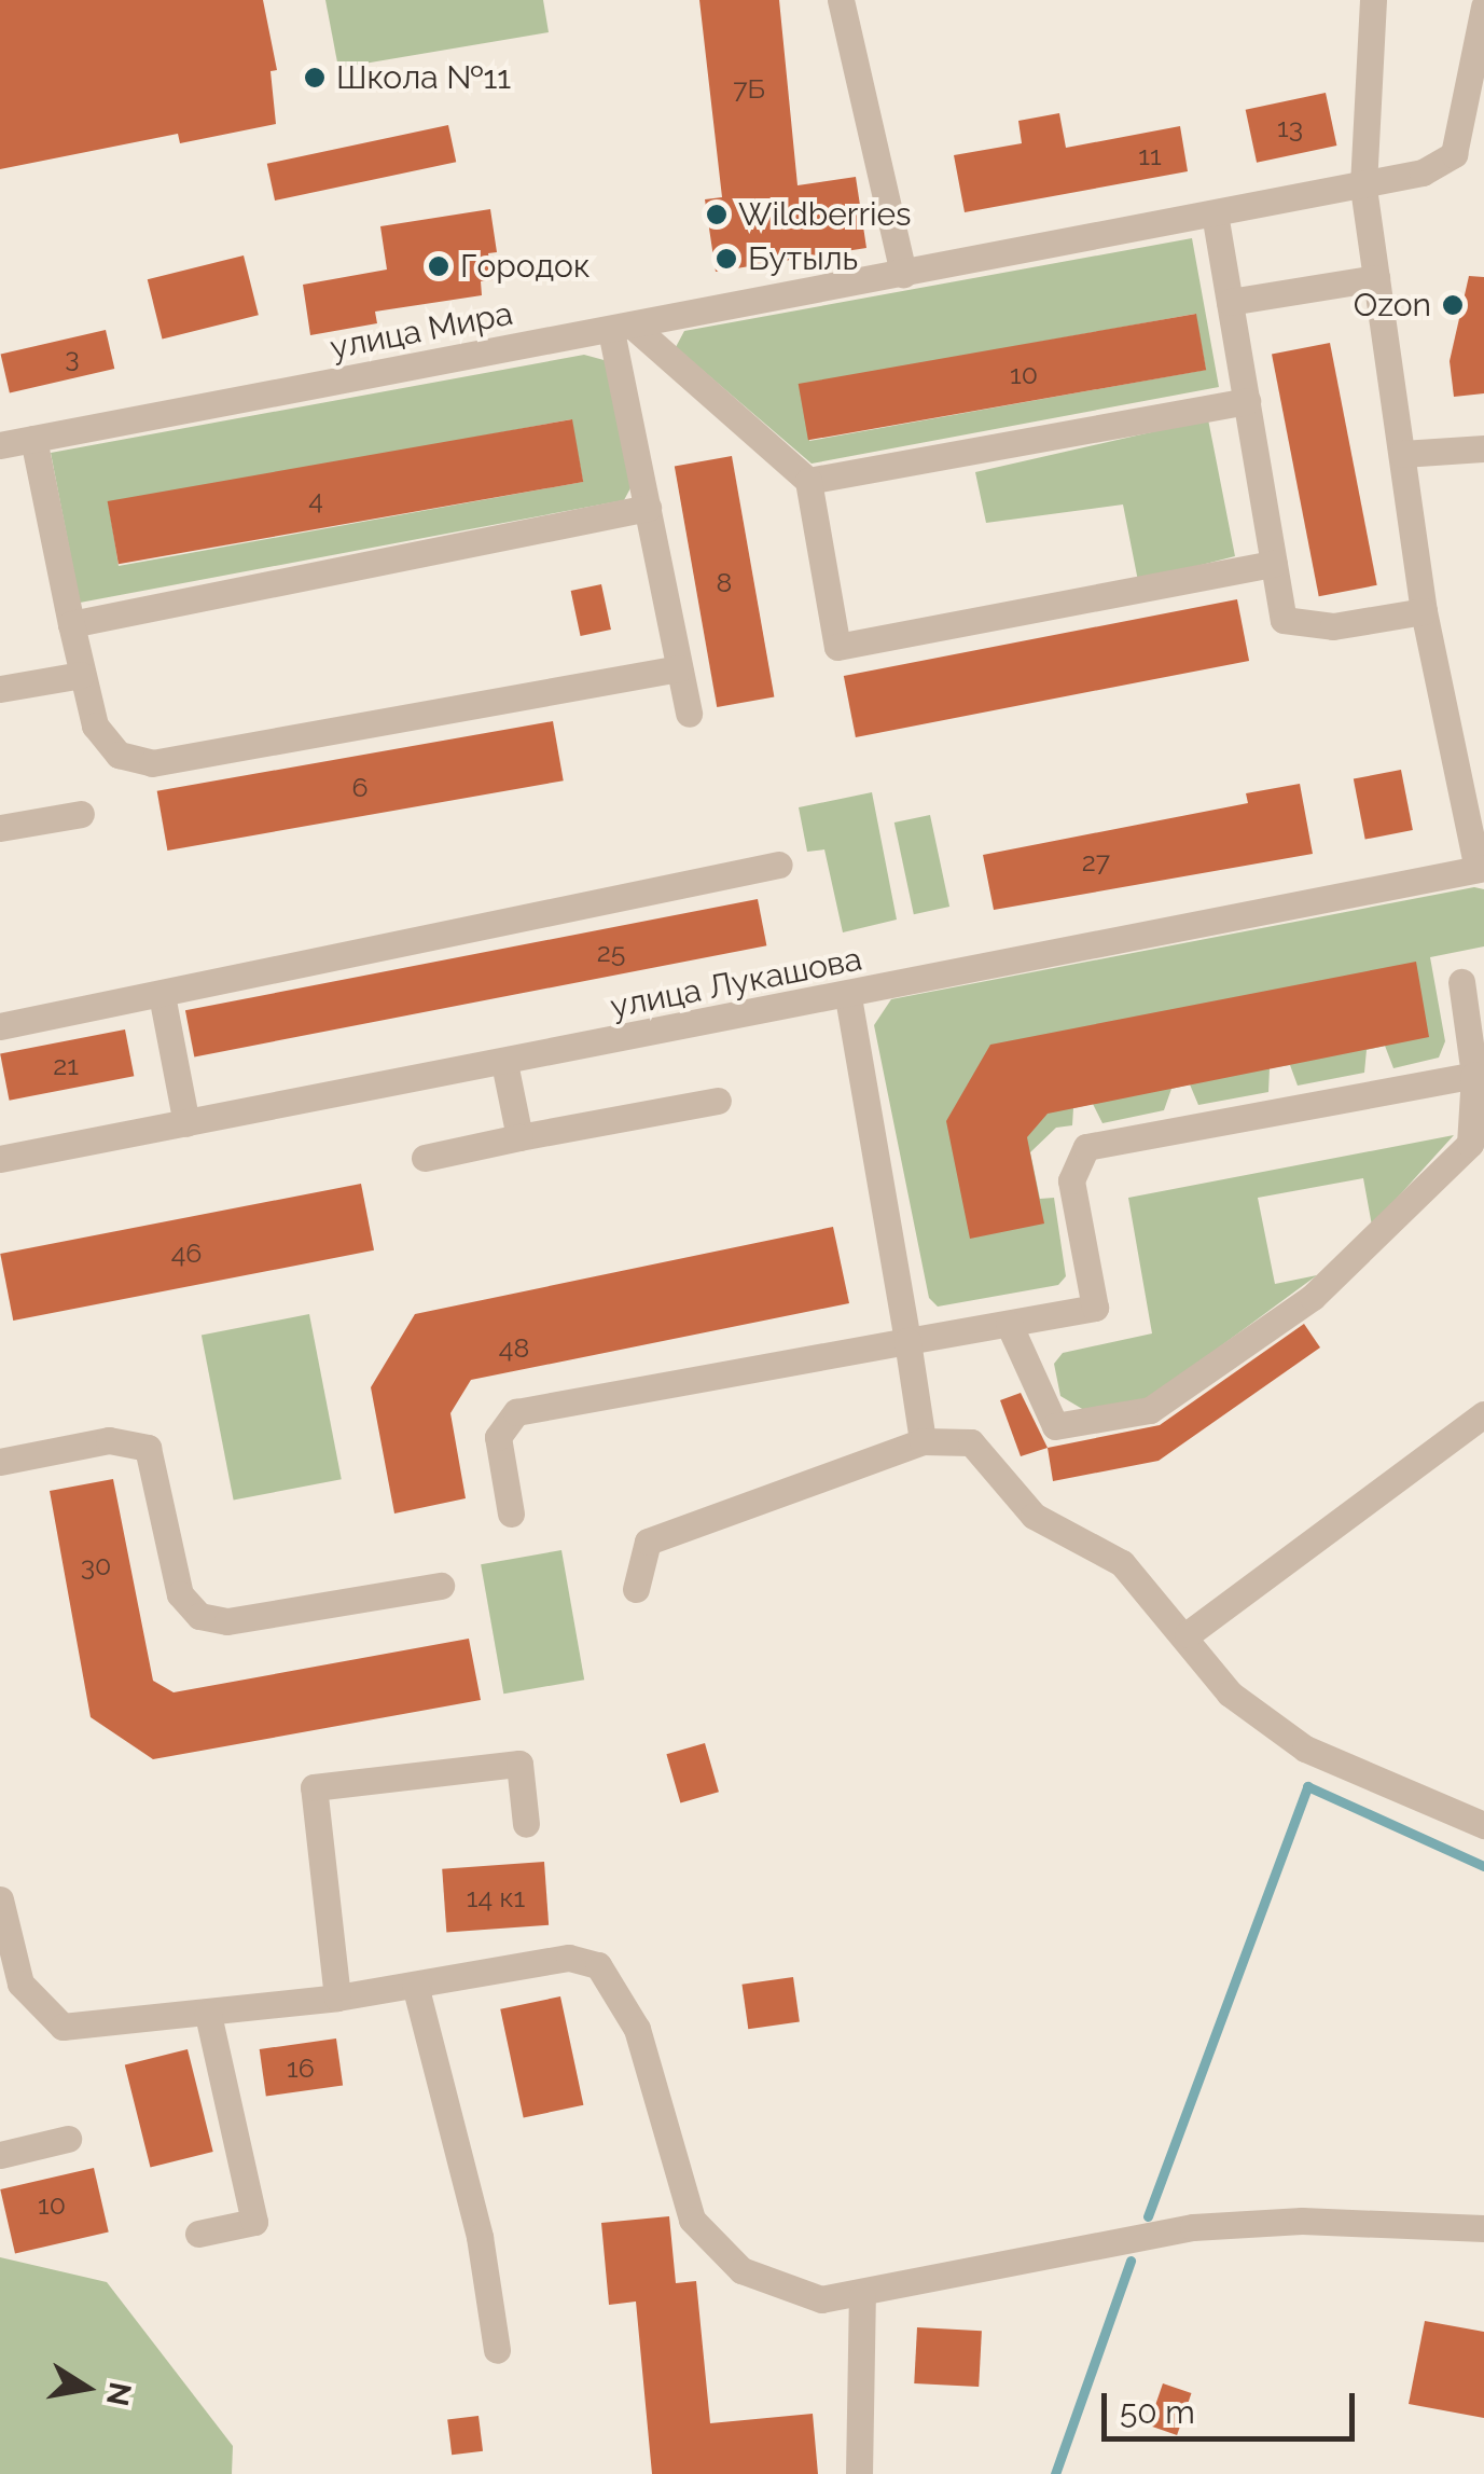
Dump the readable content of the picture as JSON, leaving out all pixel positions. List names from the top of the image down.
{
  "streets": {
    "street": ["улица Мира", "улица Лукашова"]
  },
  "places": [
    "Школа №11",
    "Wildberries",
    "Бутыль",
    "Городок",
    "Ozon"
  ],
  "house_numbers": [
    "7Б",
    "13",
    "11",
    "3",
    "10",
    "4",
    "8",
    "6",
    "27",
    "25",
    "21",
    "46",
    "48",
    "30",
    "14 к1",
    "16",
    "10"
  ],
  "scale_bar": "50 m",
  "north": "right"
}
